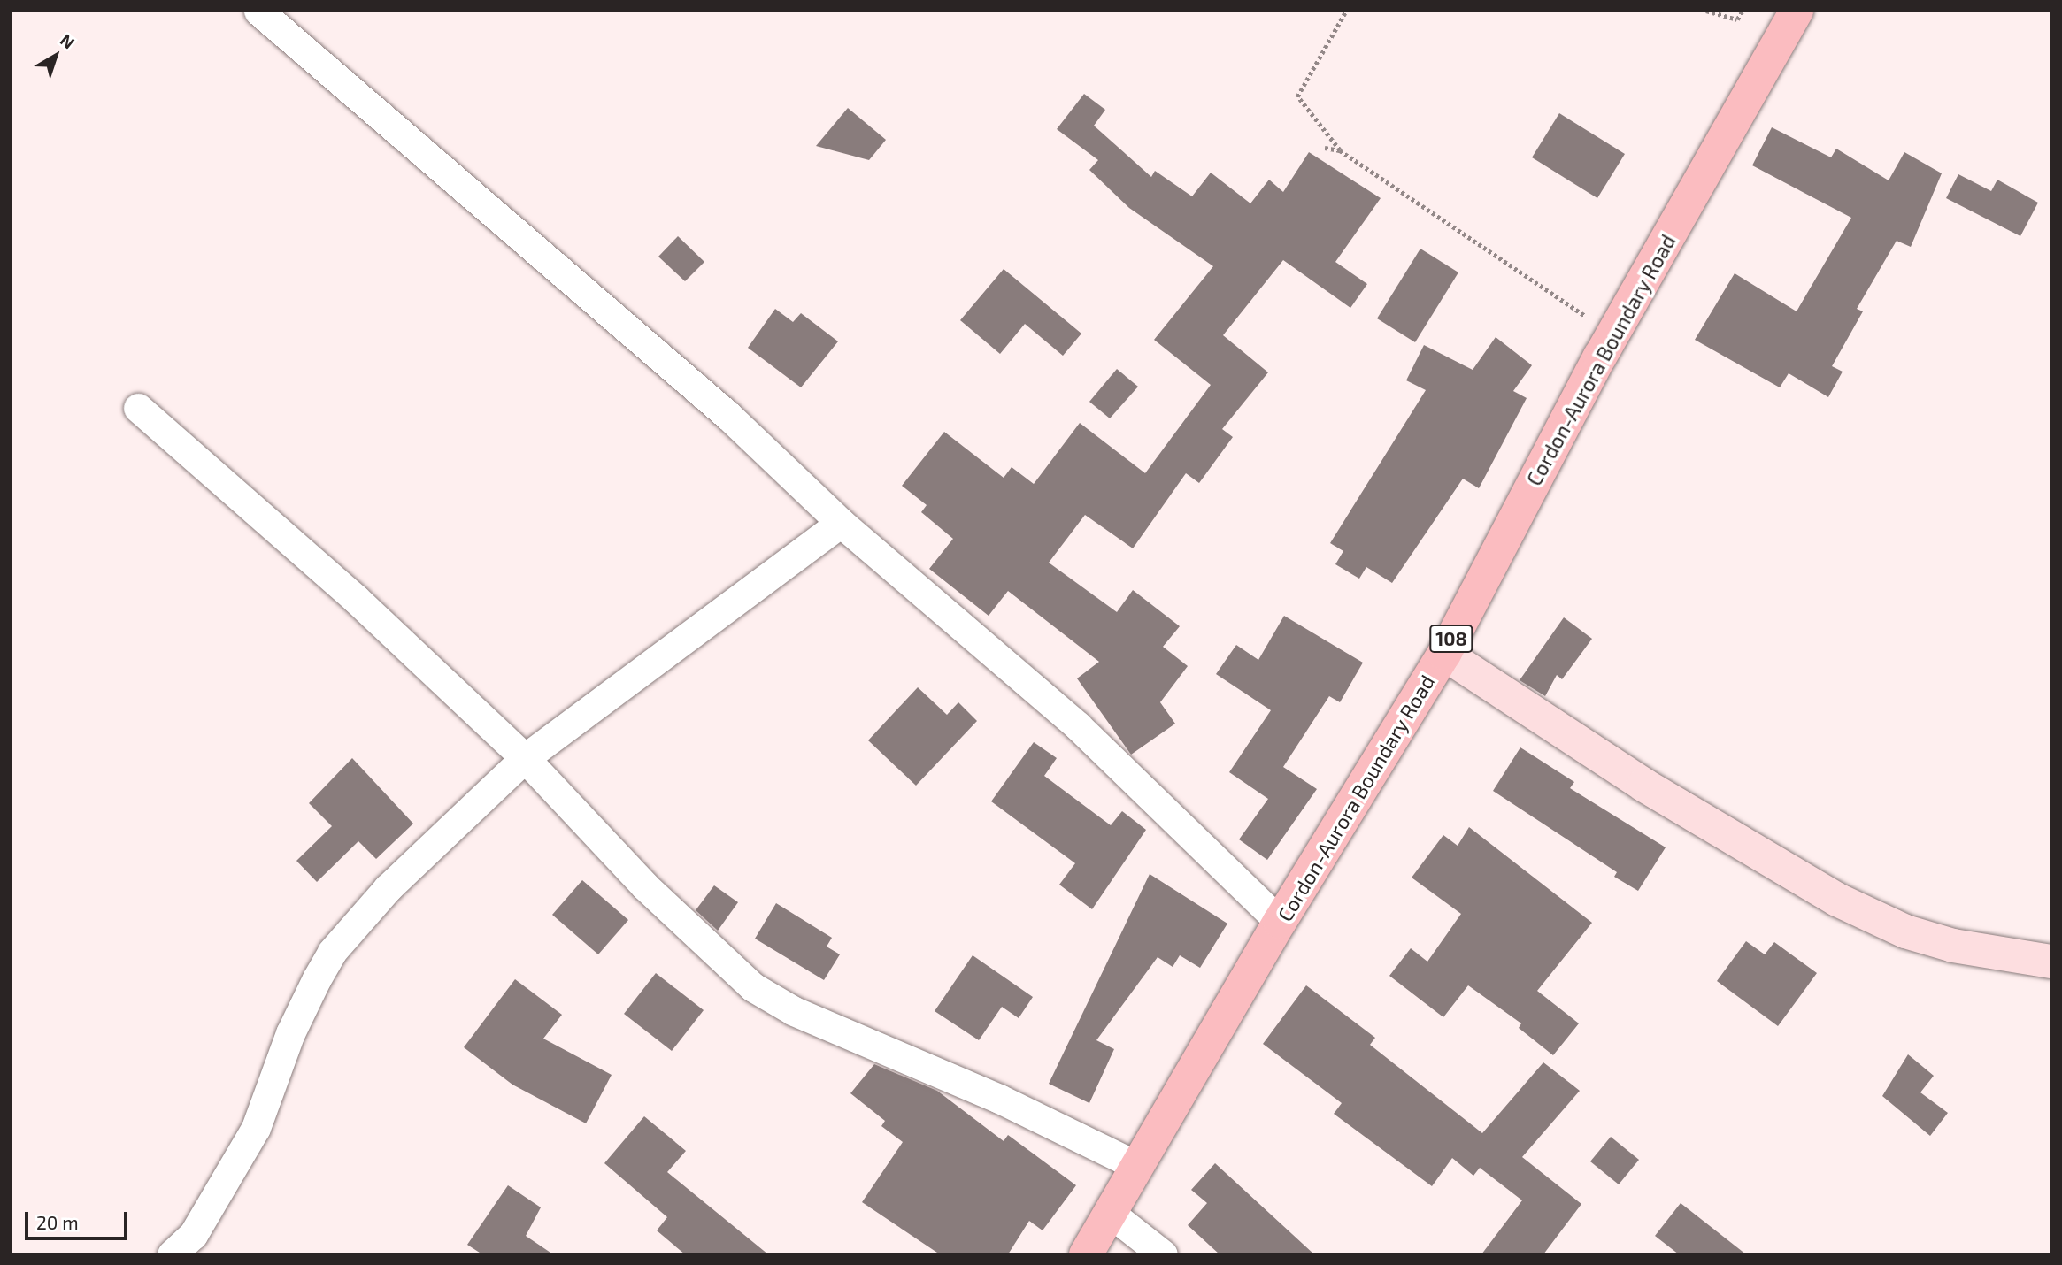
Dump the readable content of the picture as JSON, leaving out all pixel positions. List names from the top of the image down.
{
  "streets": {
    "main road": ["Cordon-Aurora Boundary Road", "108"]
  },
  "scale_bar": "20 m",
  "north": "top right"
}
